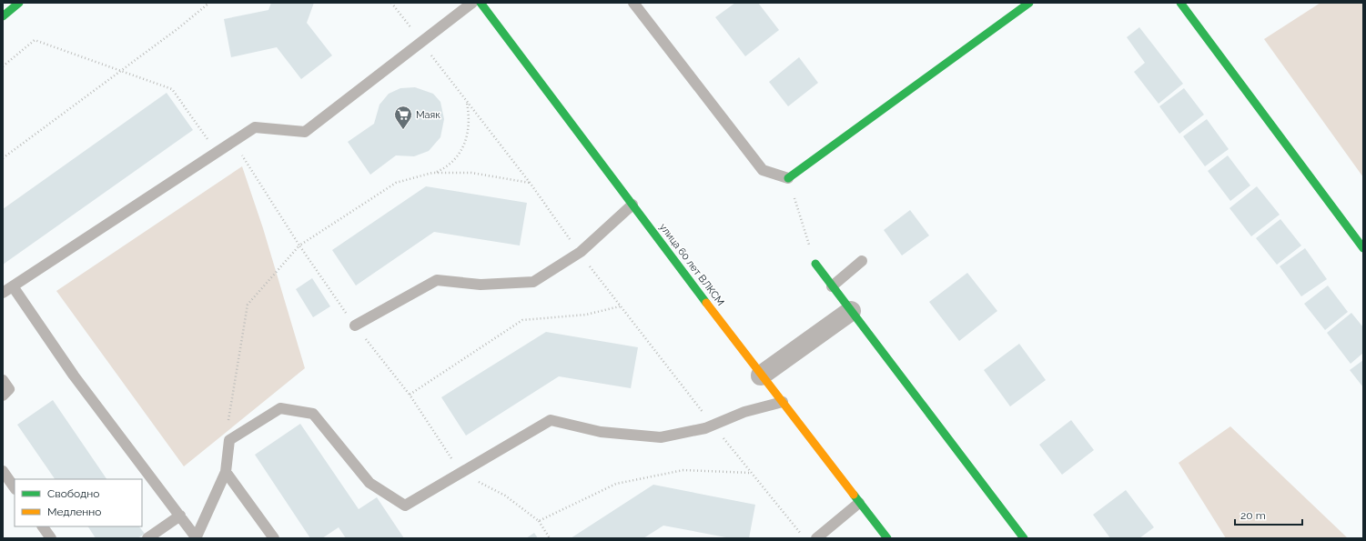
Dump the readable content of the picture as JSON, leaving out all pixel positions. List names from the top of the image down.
{
  "streets": {
    "street": ["улица 60 лет ВЛКСМ"]
  },
  "places": {
    "supermarket": ["Маяк"]
  },
  "legend": ["Свободно", "Медленно"],
  "scale_bar": "20 m"
}
